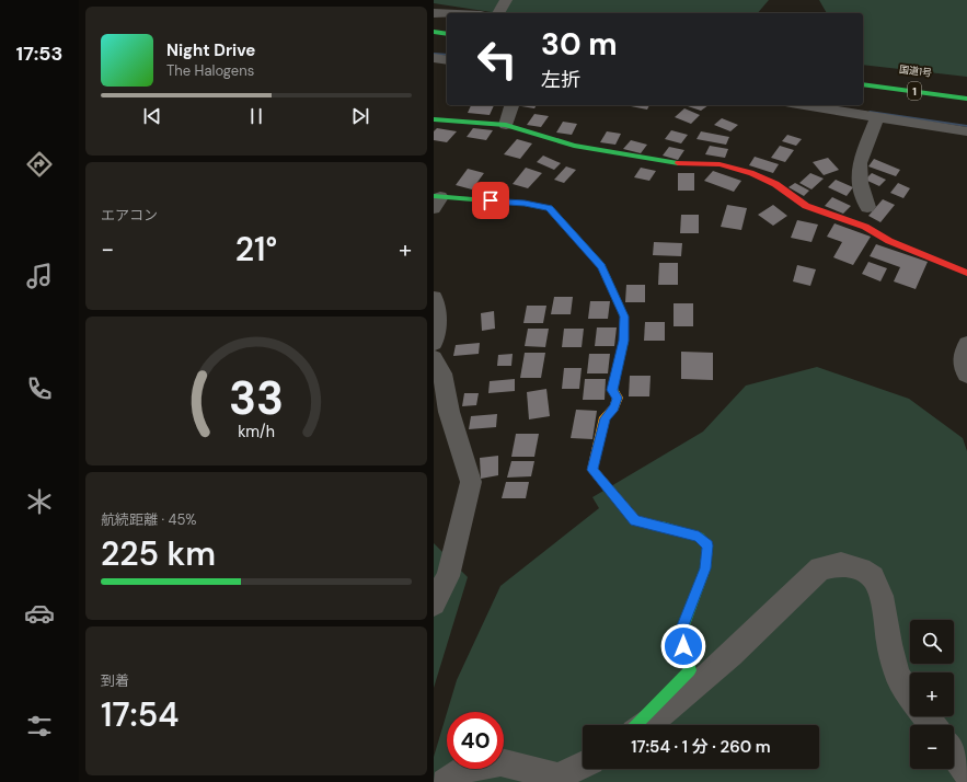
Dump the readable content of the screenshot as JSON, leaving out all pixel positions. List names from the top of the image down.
{
  "streets": {
    "main road": ["国道1号", "1"]
  },
  "page": {
    "tabs": "17:53",
    "turn": ["30 m", "左折"],
    "song": ["Night Drive", "The Halogens"],
    "tile": [
      "エアコン",
      ["航続距離 · 45%", "225 km"],
      ["到着", "17:54"]
    ],
    "heat": ["−", "21°", "+"],
    "map_buttons": ["+", "−"],
    "limit": "40",
    "trip": "17:54 · 1 分 · 260 m",
    "gauge": ["33", "km/h"]
  }
}
